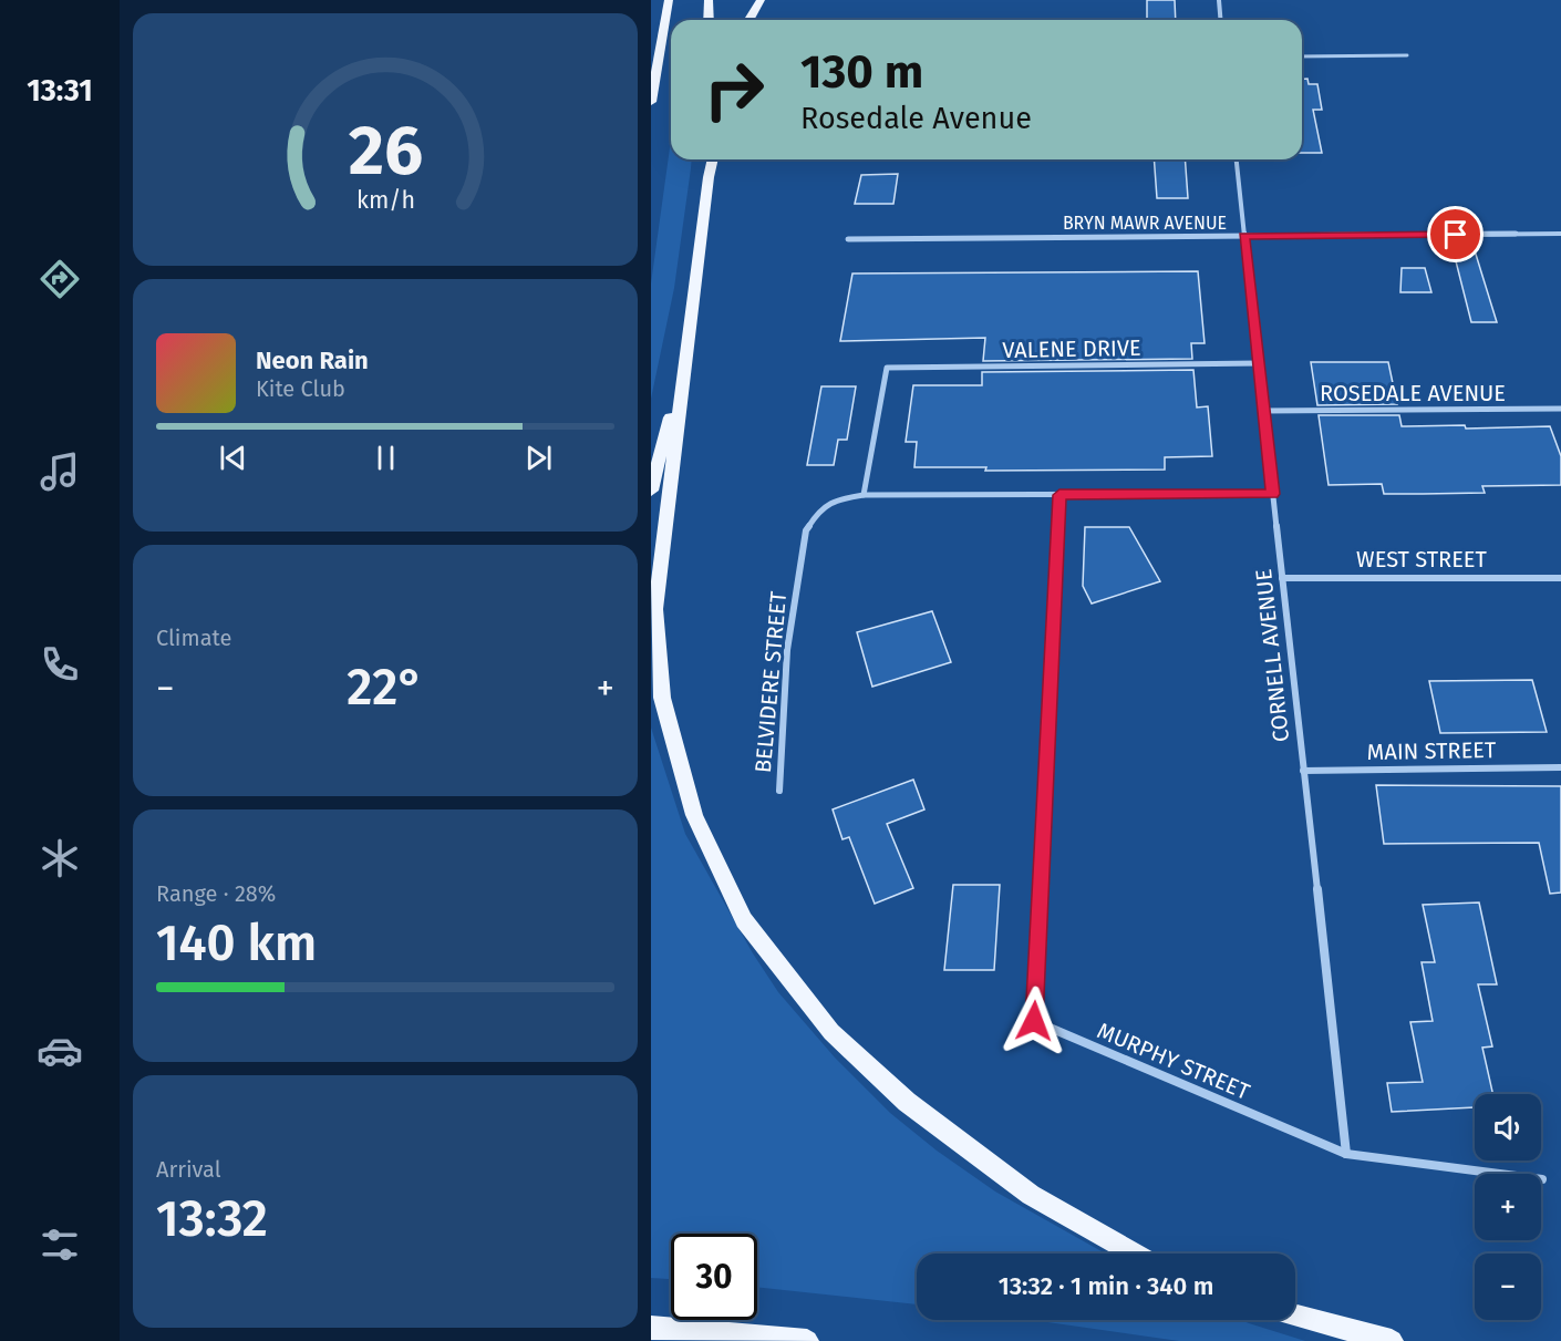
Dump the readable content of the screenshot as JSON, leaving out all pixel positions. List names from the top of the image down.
{
  "streets": {
    "street": [
      "BRYN MAWR AVENUE",
      "VALENE DRIVE",
      "ROSEDALE AVENUE",
      "WEST STREET",
      "CORNELL AVENUE",
      "BELVIDERE STREET",
      "MAIN STREET",
      "MURPHY STREET"
    ]
  },
  "crossings": [
    ["BRYN MAWR AVENUE", "CORNELL AVENUE"],
    ["VALENE DRIVE", "CORNELL AVENUE"],
    ["VALENE DRIVE", "BELVIDERE STREET"],
    ["ROSEDALE AVENUE", "CORNELL AVENUE"],
    ["WEST STREET", "CORNELL AVENUE"],
    ["CORNELL AVENUE", "MAIN STREET"],
    ["CORNELL AVENUE", "MURPHY STREET"]
  ],
  "page": {
    "tabs": "13:31",
    "turn": ["130 m", "Rosedale Avenue"],
    "song": ["Neon Rain", "Kite Club"],
    "tile": [
      "Climate",
      ["Range · 28%", "140 km"],
      ["Arrival", "13:32"]
    ],
    "heat": ["−", "22°", "+"],
    "map_buttons": ["+", "−"],
    "limit": "30",
    "trip": "13:32 · 1 min · 340 m",
    "gauge": ["26", "km/h"]
  }
}
